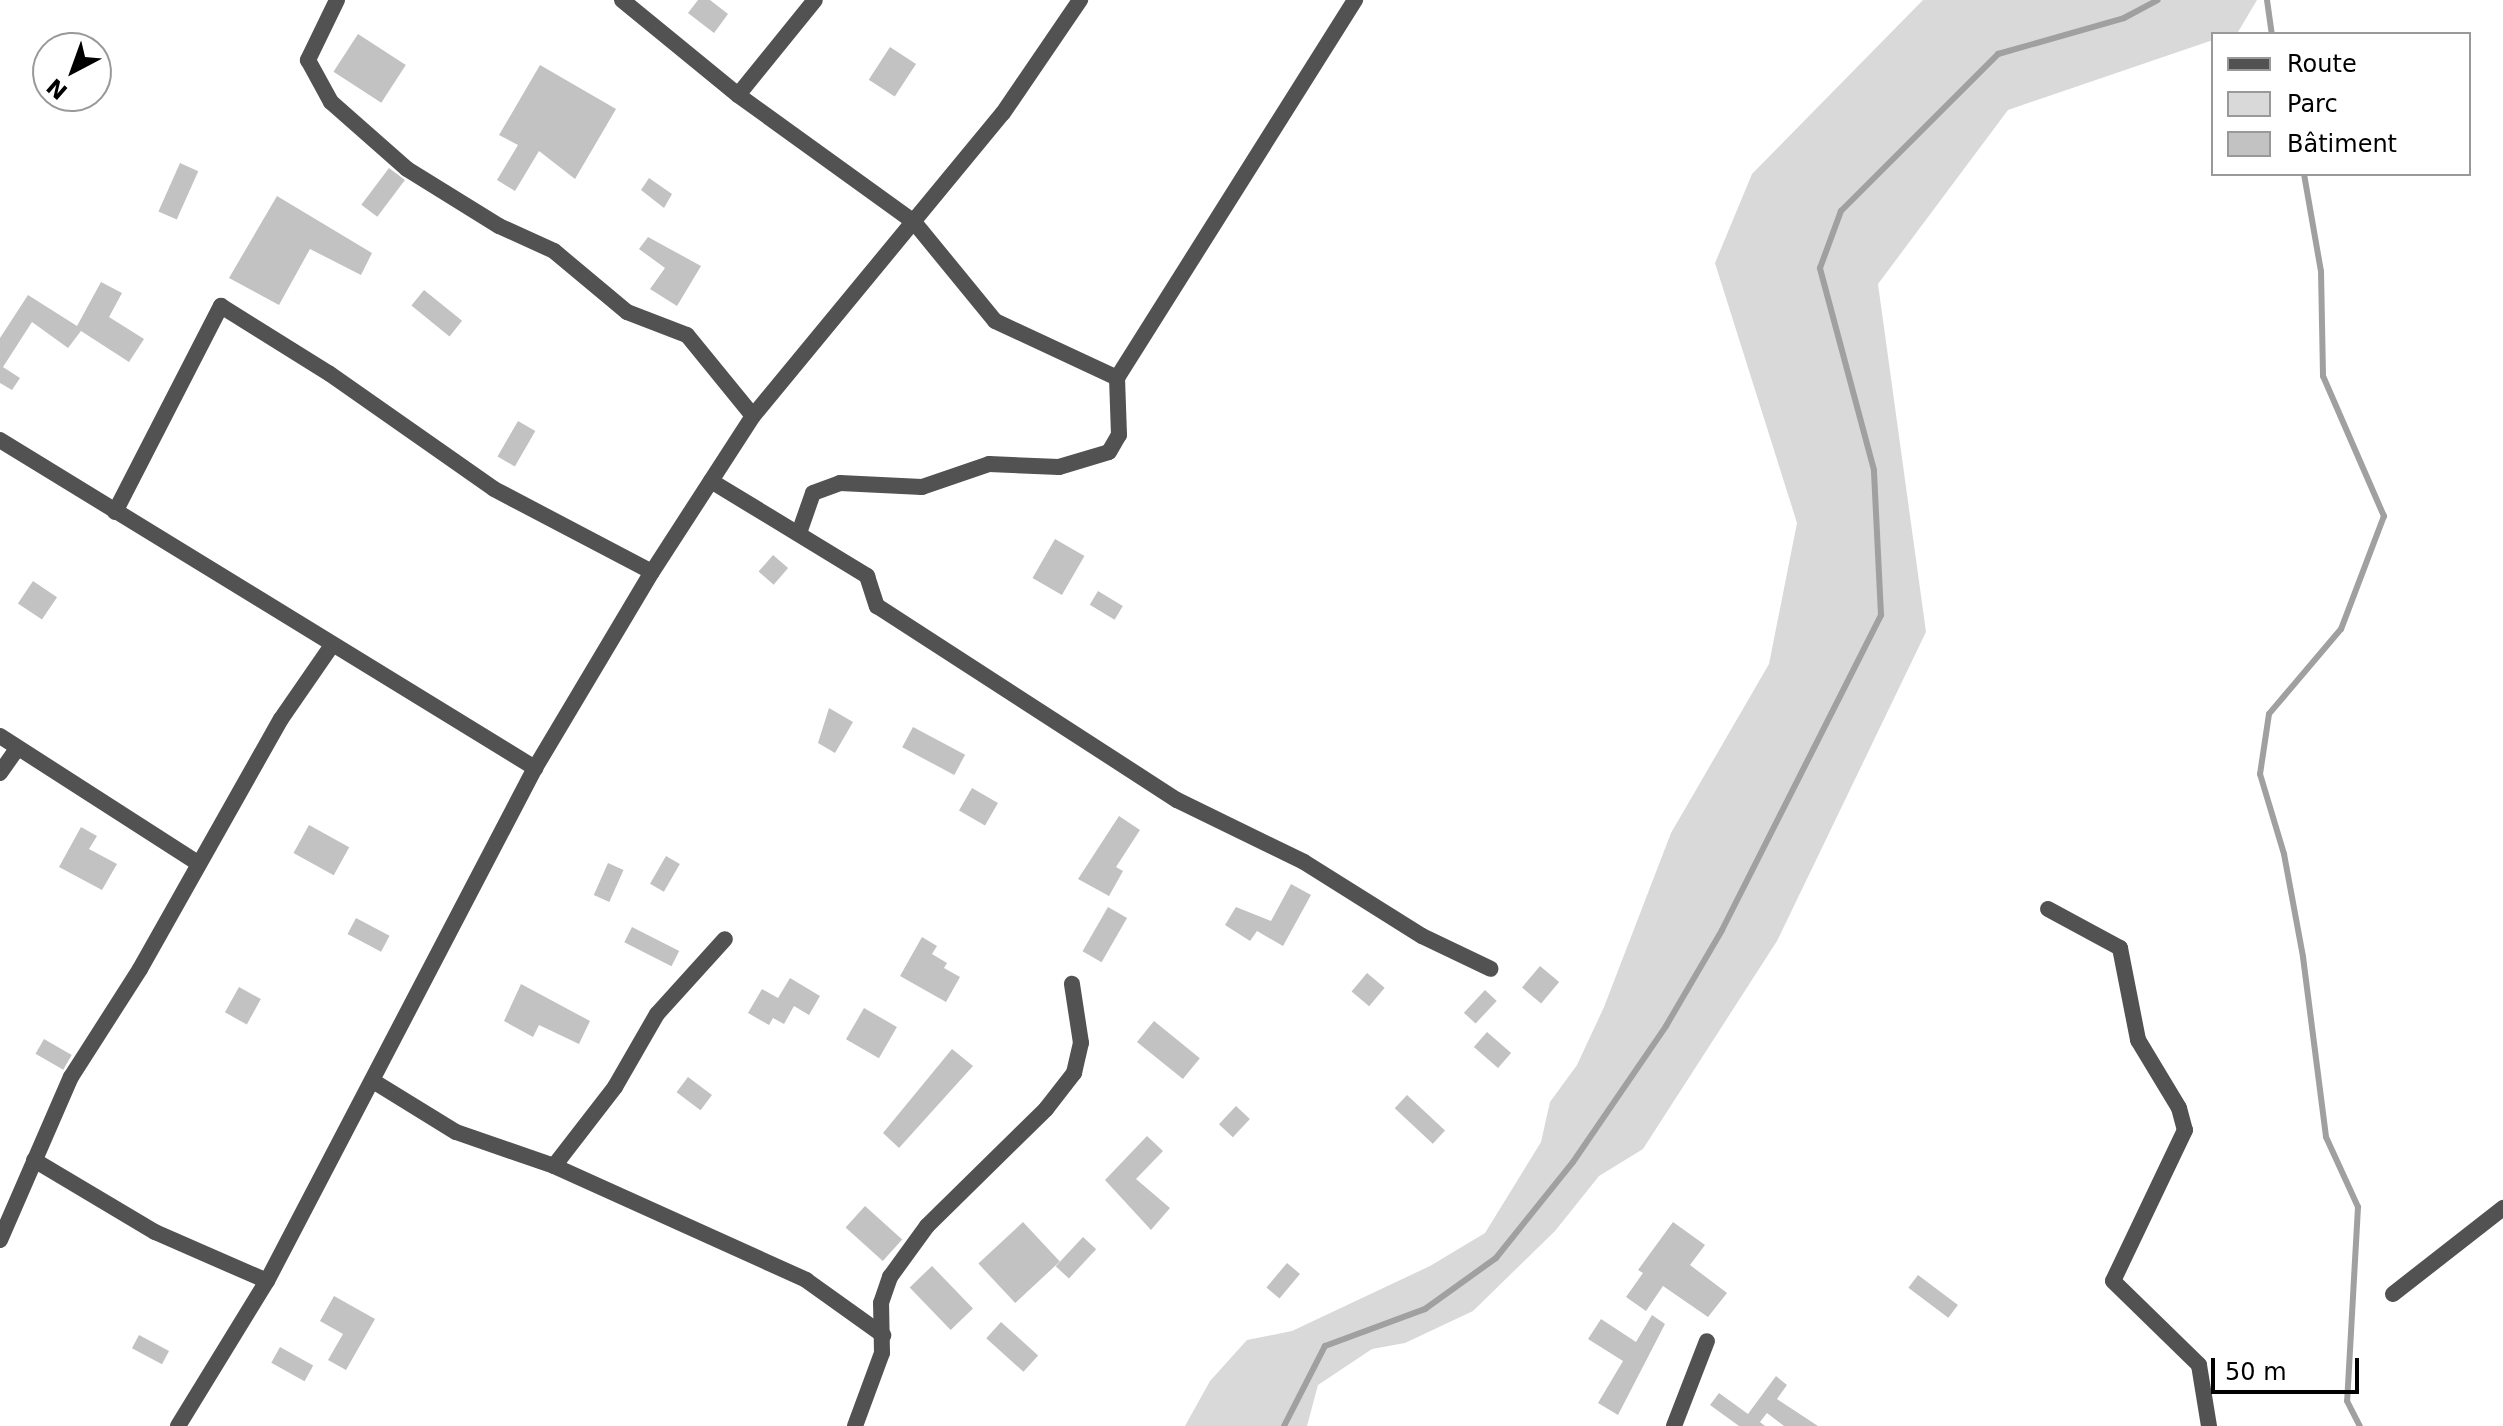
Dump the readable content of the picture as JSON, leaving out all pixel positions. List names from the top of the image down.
{
  "legend": ["Route", "Parc", "Bâtiment"],
  "scale_bar": "50 m",
  "north": "bottom left"
}
